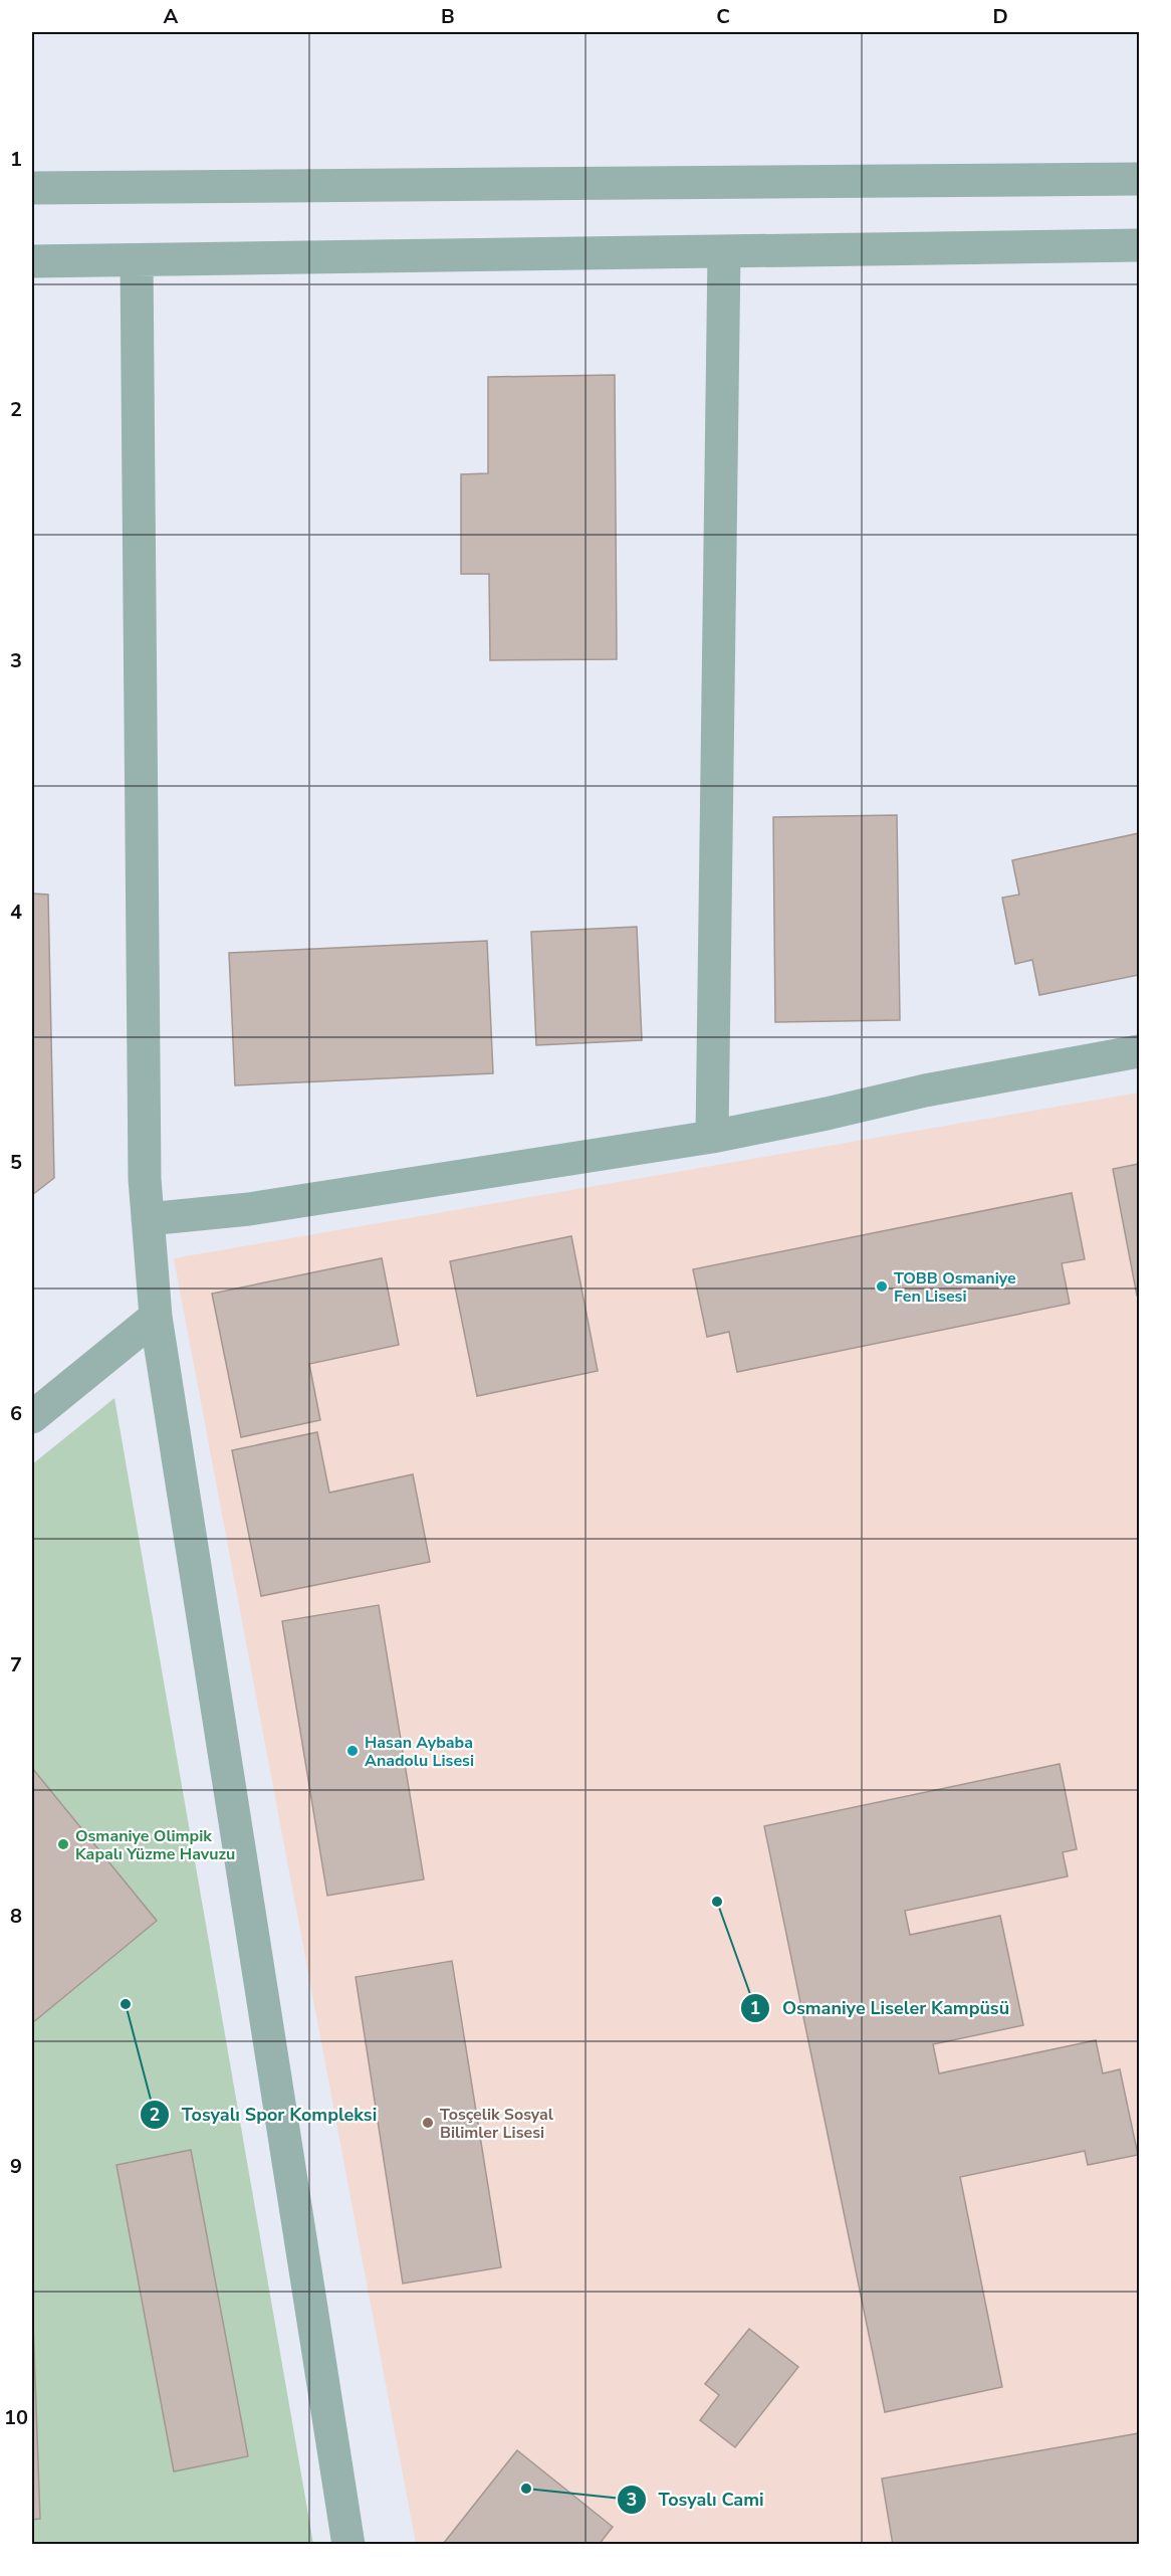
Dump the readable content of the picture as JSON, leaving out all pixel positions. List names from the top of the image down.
{
  "places": [
    "TOBB Osmaniye Fen Lisesi",
    "Hasan Aybaba Anadolu Lisesi",
    "Osmaniye Olimpik Kapalı Yüzme Havuzu",
    "Osmaniye Liseler Kampüsü",
    "Tosyalı Spor Kompleksi",
    "Tosçelik Sosyal Bilimler Lisesi",
    "Tosyalı Cami"
  ],
  "grid": {
    "columns": [
      "A",
      "B",
      "C",
      "D"
    ],
    "rows": [
      "1",
      "2",
      "3",
      "4",
      "5",
      "6",
      "7",
      "8",
      "9",
      "10"
    ]
  }
}
